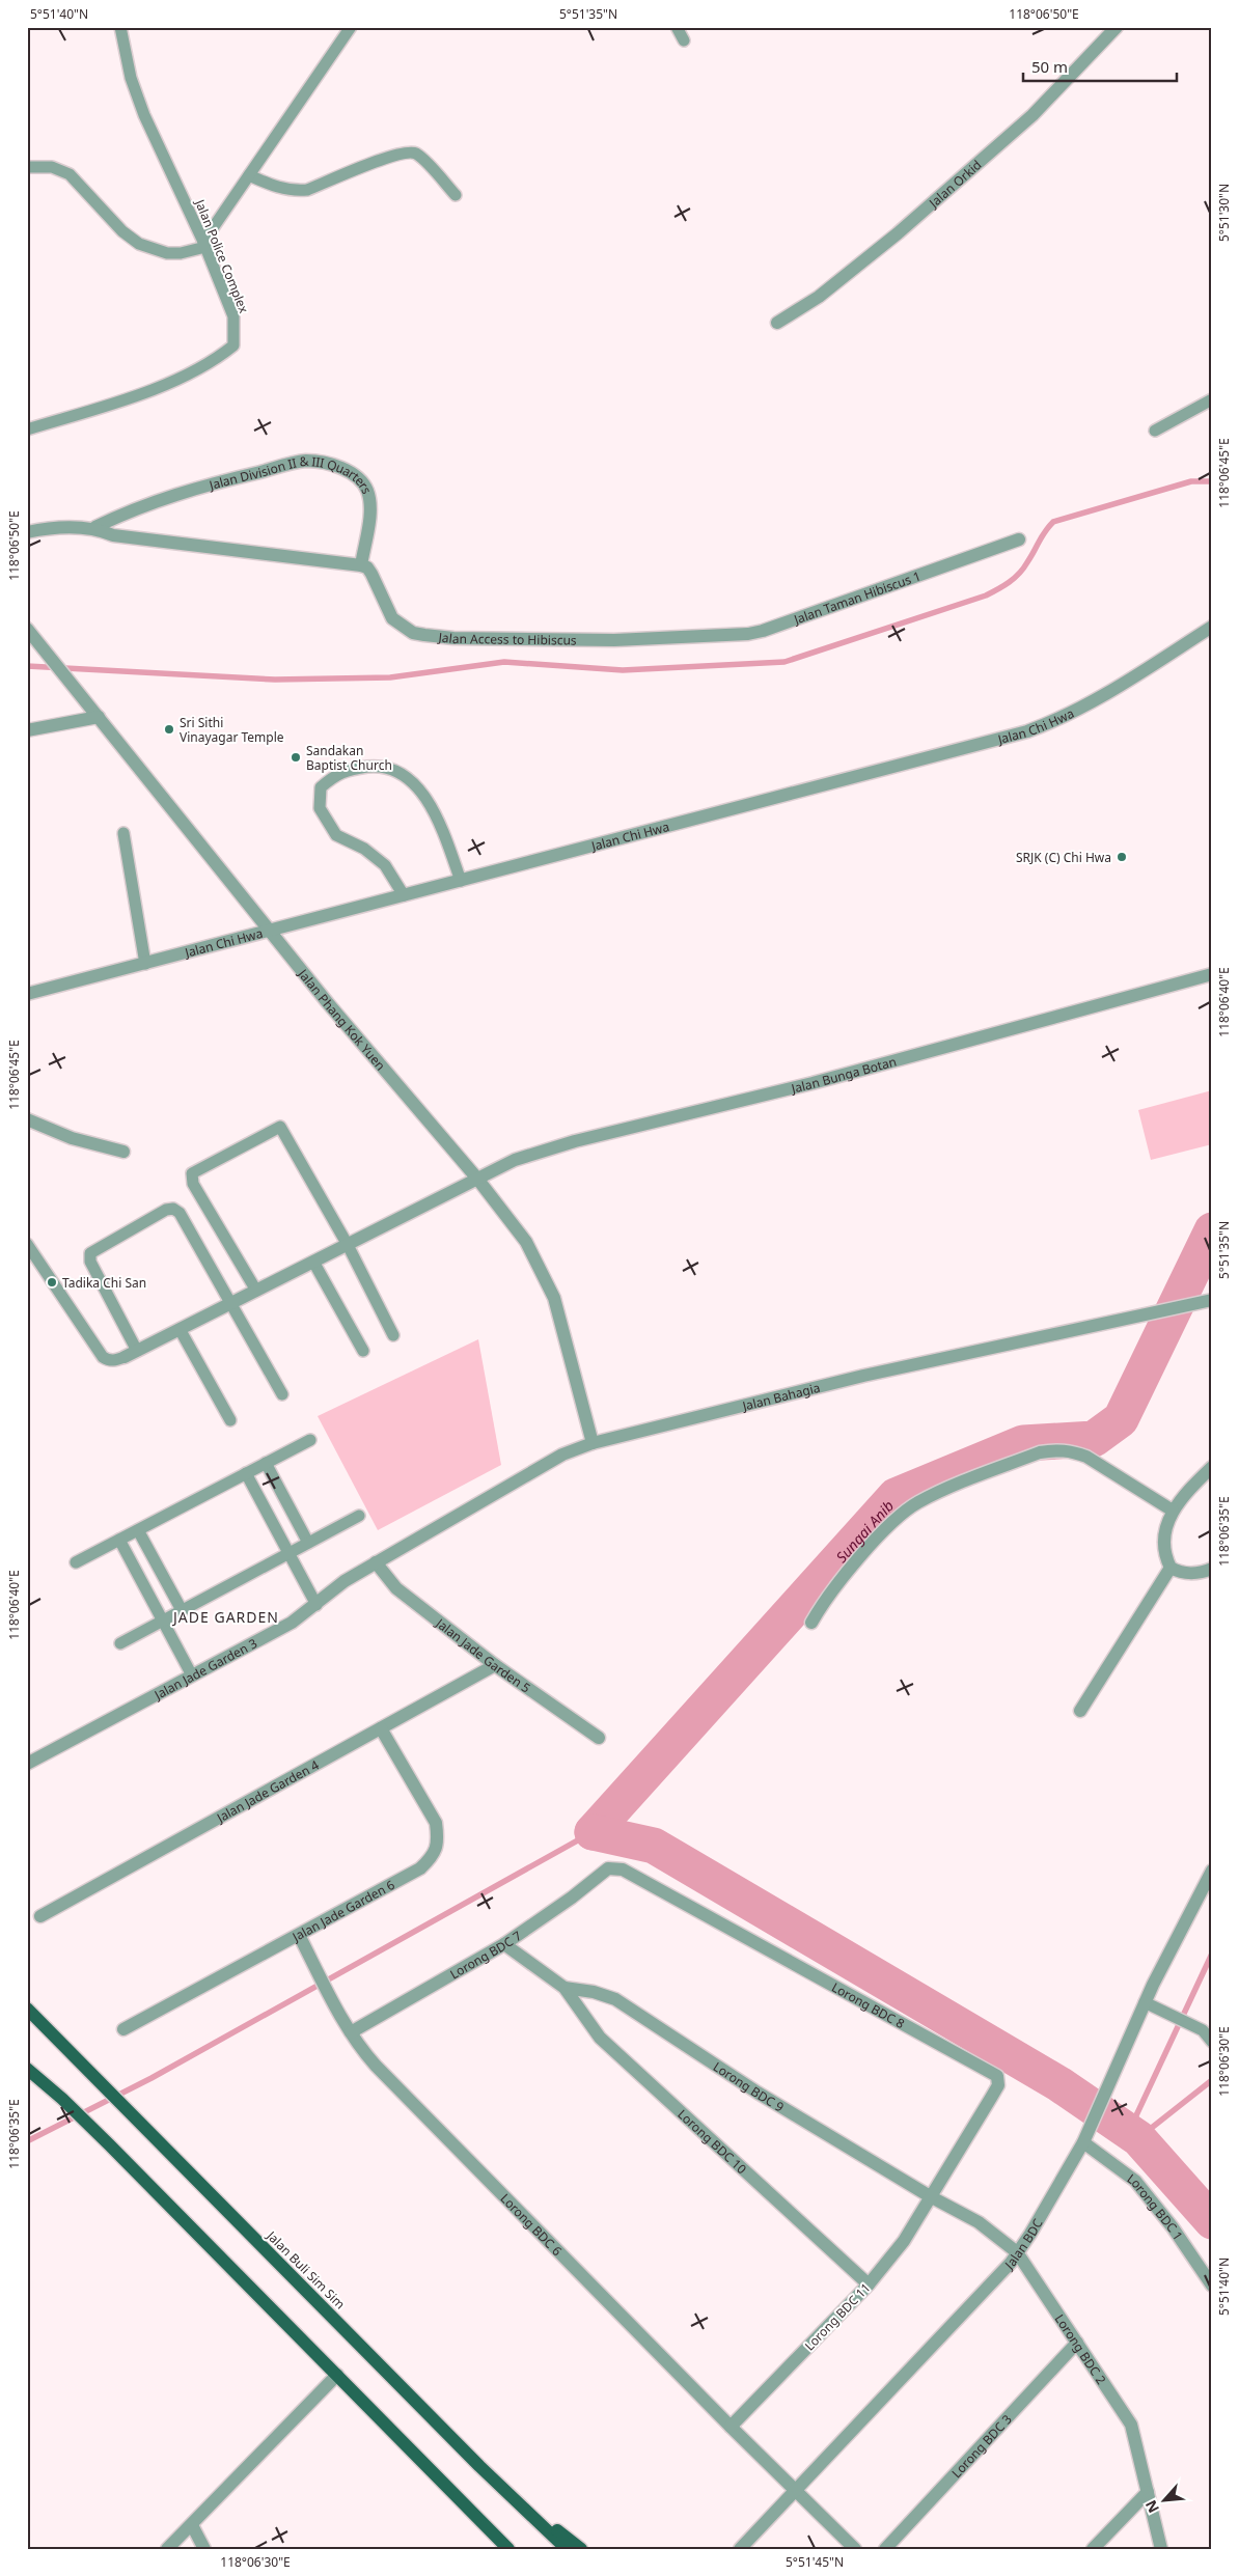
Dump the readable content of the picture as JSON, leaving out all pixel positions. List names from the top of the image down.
{
  "streets": {
    "main road": ["Jalan Buli Sim Sim"],
    "street": [
      "Jalan Orkid",
      "Jalan Division II & III Quarters",
      "Jalan Taman Hibiscus 1",
      "Jalan Access to Hibiscus",
      "Jalan Chi Hwa",
      "Jalan Phang Kok Yuen",
      "Jalan Bunga Botan",
      "Jalan Bahagia",
      "Jalan Jade Garden 5",
      "Jalan Jade Garden 3",
      "Jalan Jade Garden 4",
      "Jalan Jade Garden 6",
      "Lorong BDC 7",
      "Lorong BDC 8",
      "Lorong BDC 9",
      "Lorong BDC 10",
      "Lorong BDC 1",
      "Lorong BDC 6",
      "Jalan BDC",
      "Lorong BDC 11",
      "Lorong BDC 2",
      "Lorong BDC 3"
    ],
    "lane": ["Jalan Police Complex"]
  },
  "crossings": [
    ["Jalan Division II & III Quarters", "Jalan Access to Hibiscus"],
    ["Jalan Taman Hibiscus 1", "Jalan Access to Hibiscus"],
    ["Jalan Chi Hwa", "Jalan Phang Kok Yuen"],
    ["Jalan Phang Kok Yuen", "Jalan Bunga Botan"],
    ["Jalan Phang Kok Yuen", "Jalan Bahagia"],
    ["Jalan Bahagia", "Jalan Jade Garden 5"],
    ["Jalan Bahagia", "Jalan Jade Garden 3"],
    ["Jalan Jade Garden 5", "Jalan Jade Garden 3"],
    ["Jalan Jade Garden 5", "Jalan Jade Garden 4"],
    ["Jalan Jade Garden 4", "Jalan Jade Garden 6"],
    ["Jalan Jade Garden 6", "Lorong BDC 6"],
    ["Lorong BDC 7", "Lorong BDC 8"],
    ["Lorong BDC 7", "Lorong BDC 6"],
    ["Lorong BDC 8", "Lorong BDC 9"],
    ["Lorong BDC 8", "Lorong BDC 11"],
    ["Lorong BDC 8", "Lorong BDC 2"],
    ["Lorong BDC 9", "Lorong BDC 10"],
    ["Lorong BDC 9", "Lorong BDC 11"],
    ["Lorong BDC 9", "Lorong BDC 2"],
    ["Lorong BDC 10", "Lorong BDC 11"],
    ["Lorong BDC 1", "Jalan BDC"],
    ["Lorong BDC 6", "Jalan BDC"],
    ["Lorong BDC 6", "Lorong BDC 11"],
    ["Jalan BDC", "Lorong BDC 2"],
    ["Lorong BDC 11", "Lorong BDC 2"],
    ["Lorong BDC 2", "Lorong BDC 3"]
  ],
  "districts": ["JADE GARDEN"],
  "water": ["Sungai Anib"],
  "places": [
    "Sri Sithi Vinayagar Temple",
    "Sandakan Baptist Church",
    "SRJK (C) Chi Hwa",
    "Tadika Chi San"
  ],
  "scale_bar": "50 m",
  "north": "bottom left",
  "coordinates": [
    "5°51'40\"N",
    "5°51'35\"N",
    "118°06'50\"E",
    "5°51'30\"N",
    "118°06'45\"E",
    "118°06'40\"E",
    "118°06'35\"E",
    "118°06'30\"E",
    "5°51'45\"N"
  ]
}
